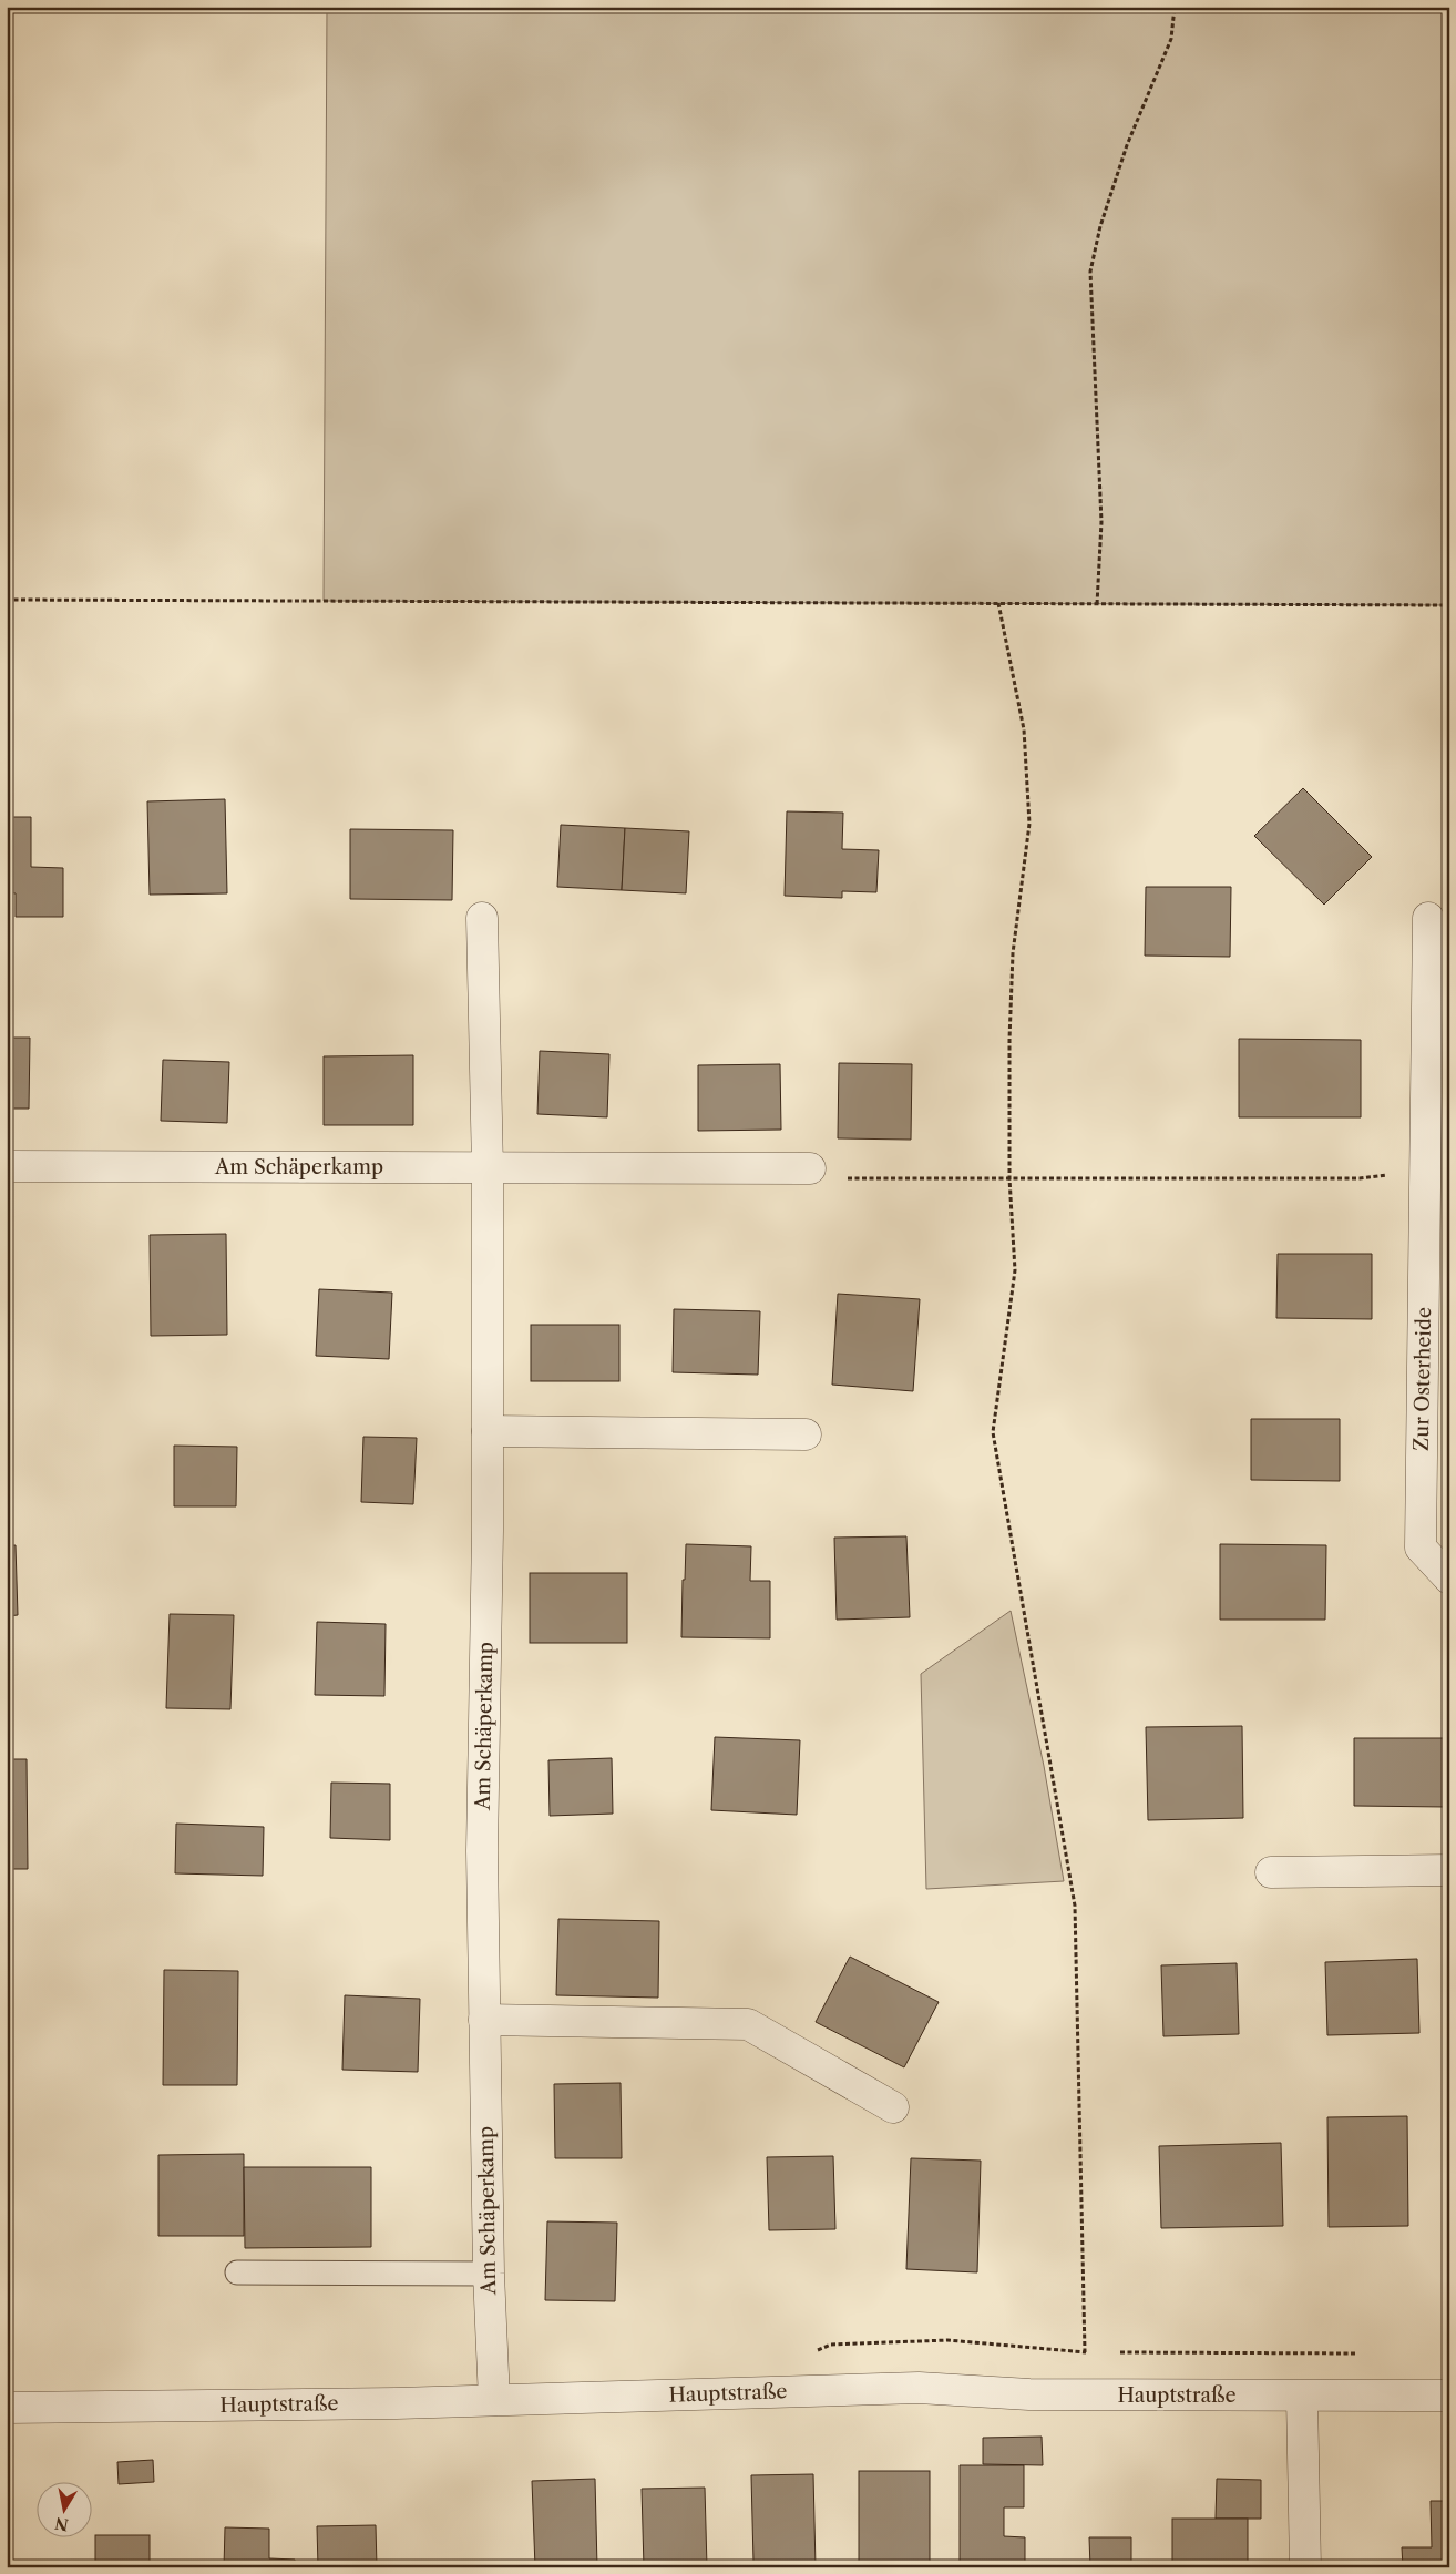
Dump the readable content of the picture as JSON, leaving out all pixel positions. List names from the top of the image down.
{
  "streets": {
    "street": ["Am Schäperkamp", "Zur Osterheide", "Hauptstraße"]
  },
  "crossings": [
    ["Am Schäperkamp", "Hauptstraße"]
  ],
  "north": "bottom"
}
